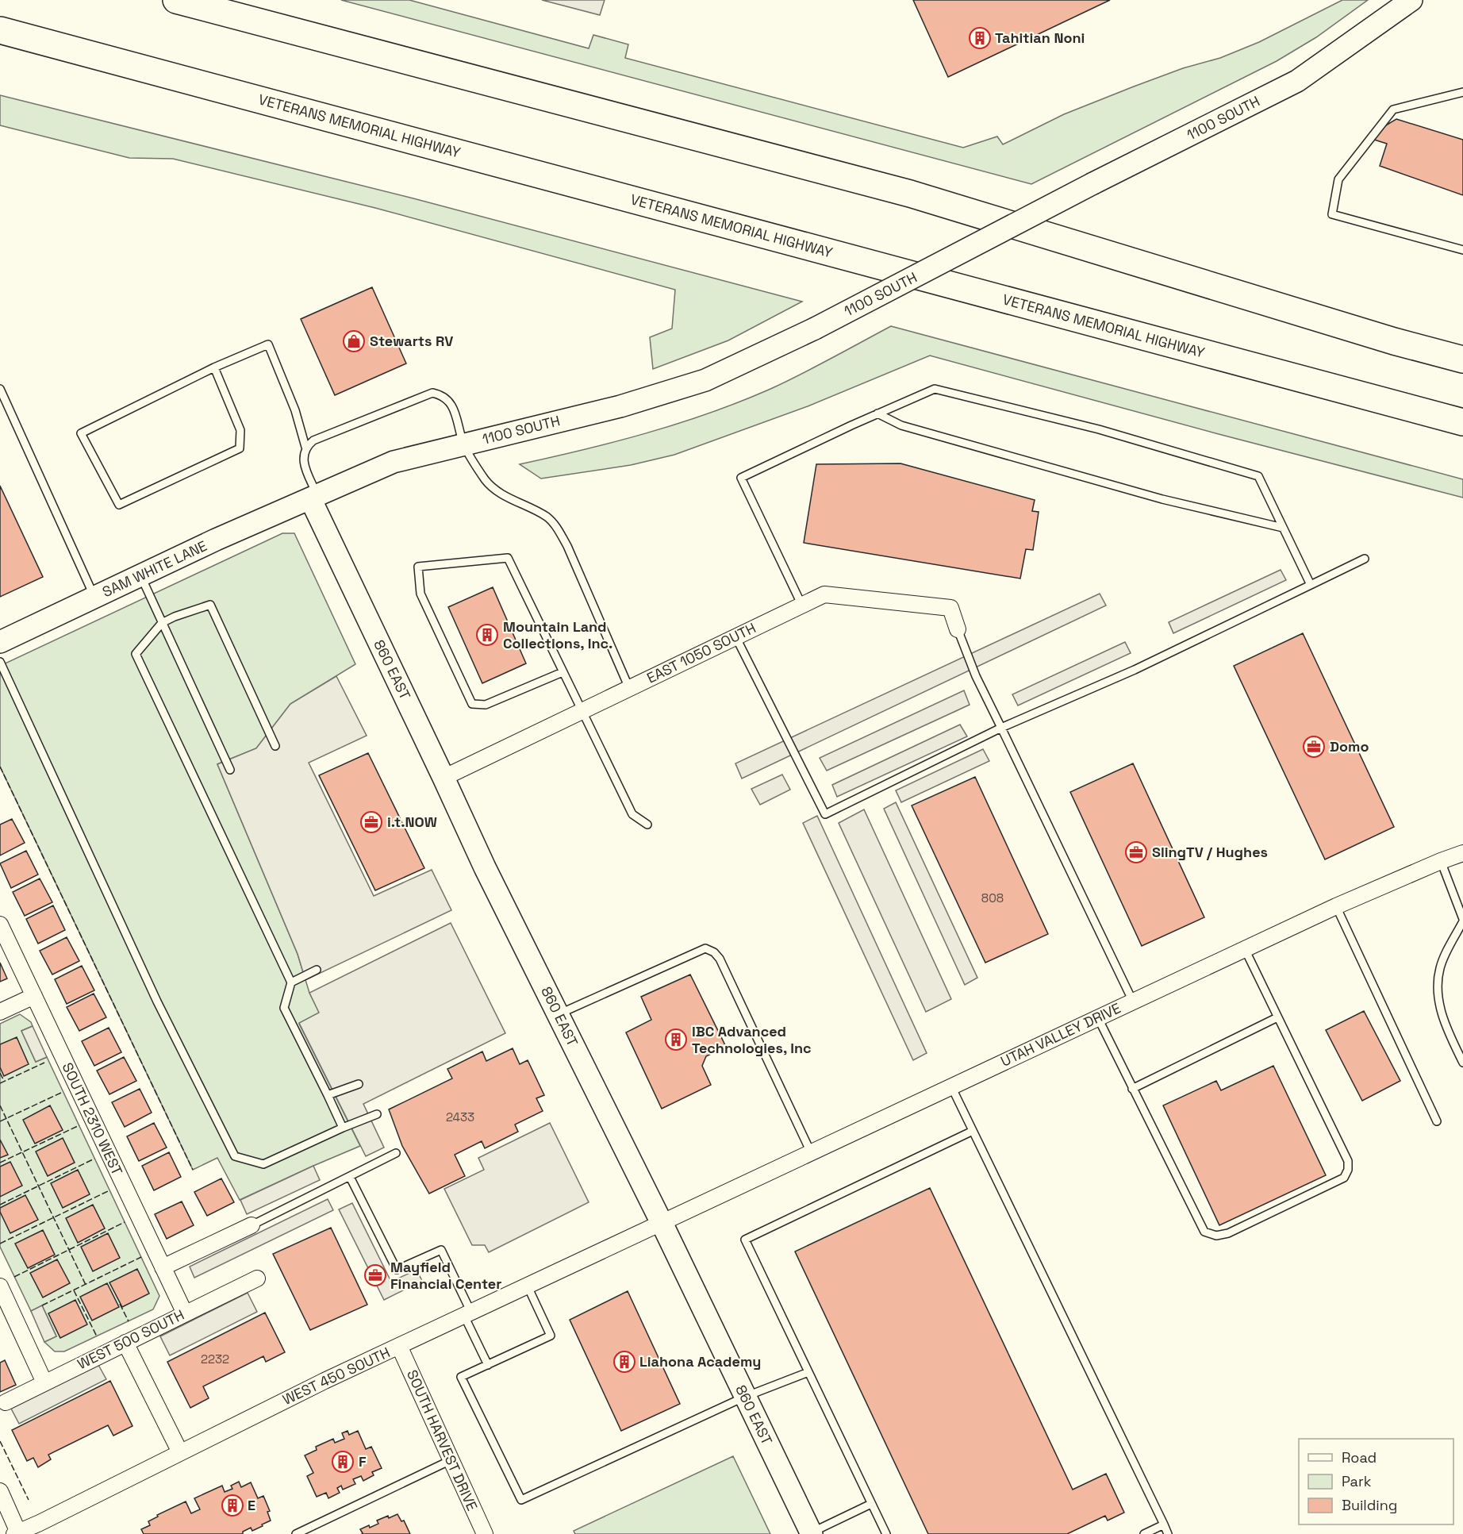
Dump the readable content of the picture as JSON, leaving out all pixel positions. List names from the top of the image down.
{
  "streets": {
    "highway": ["VETERANS MEMORIAL HIGHWAY"],
    "street": [
      "1100 SOUTH",
      "SAM WHITE LANE",
      "EAST 1050 SOUTH",
      "860 EAST",
      "UTAH VALLEY DRIVE",
      "SOUTH 2310 WEST",
      "WEST 500 SOUTH",
      "WEST 450 SOUTH",
      "SOUTH HARVEST DRIVE"
    ]
  },
  "crossings": [
    ["1100 SOUTH", "SAM WHITE LANE"],
    ["1100 SOUTH", "860 EAST"],
    ["SAM WHITE LANE", "860 EAST"],
    ["EAST 1050 SOUTH", "860 EAST"],
    ["860 EAST", "UTAH VALLEY DRIVE"],
    ["860 EAST", "WEST 450 SOUTH"],
    ["UTAH VALLEY DRIVE", "WEST 450 SOUTH"],
    ["SOUTH 2310 WEST", "WEST 500 SOUTH"],
    ["WEST 450 SOUTH", "SOUTH HARVEST DRIVE"]
  ],
  "places": {
    "building": [
      "Tahitian Noni",
      "Mountain Land Collections, Inc.",
      "IBC Advanced Technologies, Inc",
      "Liahona Academy",
      "F",
      "E"
    ],
    "shop": ["Stewarts RV"],
    "office": [
      "Domo",
      "i.t.NOW",
      "SlingTV / Hughes",
      "Mayfield Financial Center"
    ]
  },
  "house_numbers": ["808", "2433", "2232"],
  "legend": ["Road", "Park", "Building"]
}
